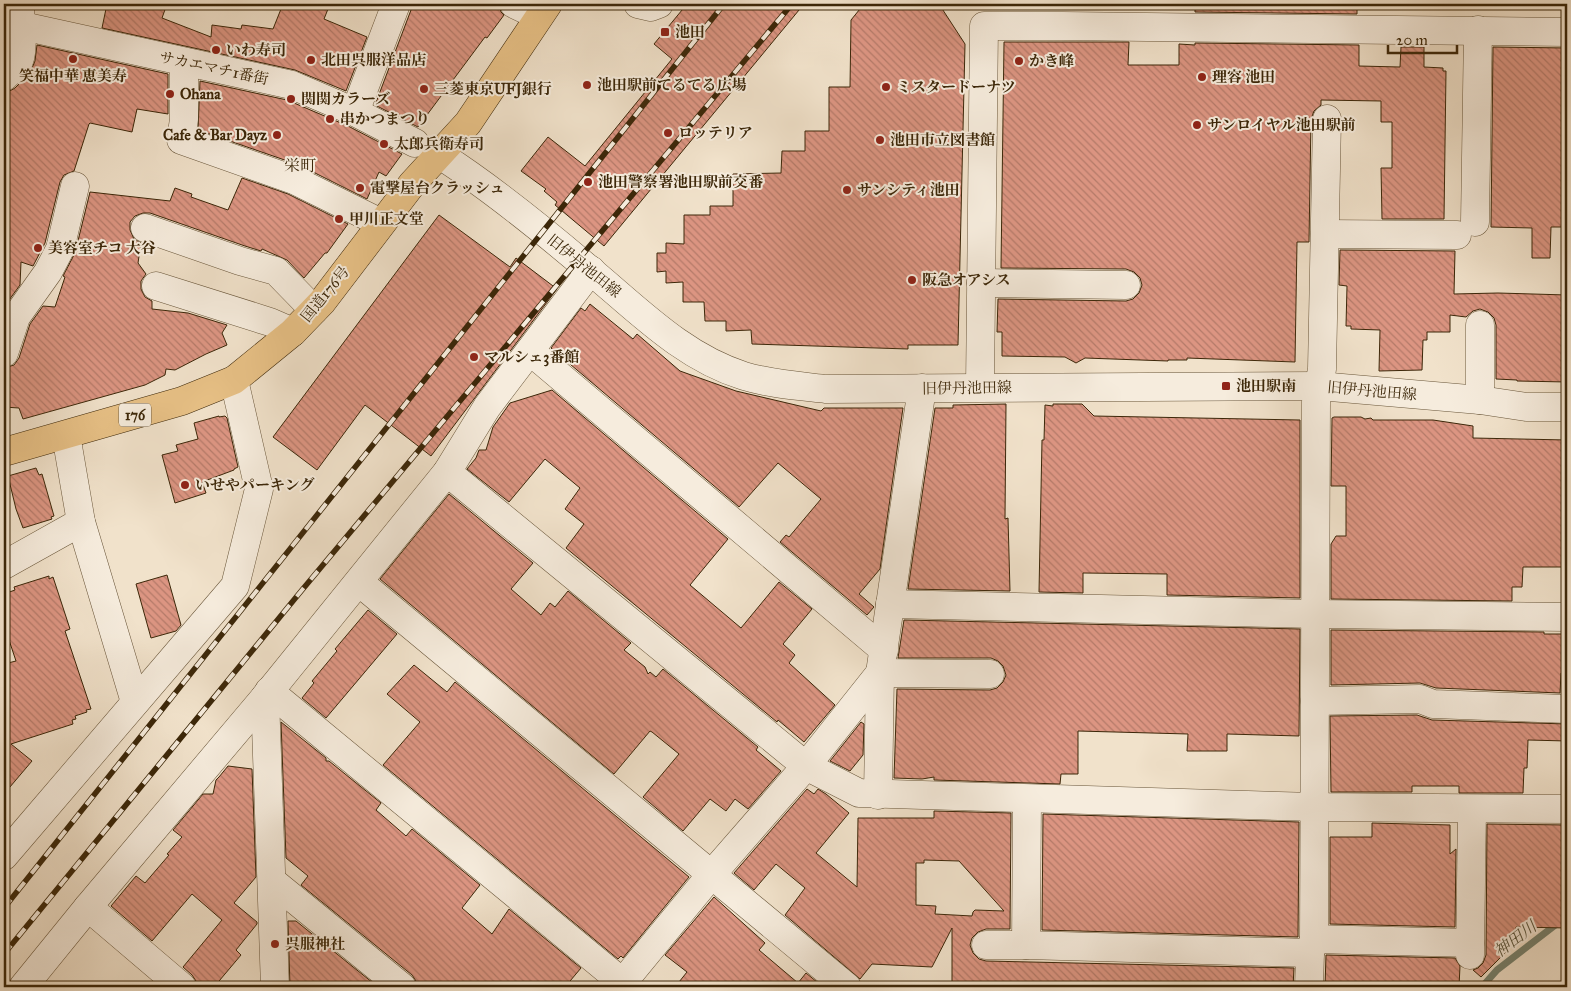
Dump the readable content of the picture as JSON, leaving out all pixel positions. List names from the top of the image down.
{
  "streets": {
    "highway": ["国道176号", "176"],
    "street": ["サカエマチ1番街", "旧伊丹池田線"]
  },
  "crossings": [
    ["旧伊丹池田線", "国道176号"]
  ],
  "districts": ["栄町"],
  "water": ["神田川"],
  "places": {
    "transit": ["池田", "池田駅南"],
    "other": [
      "いわ寿司",
      "笑福中華 恵美寿",
      "北田呉服洋品店",
      "かき峰",
      "理容 池田",
      "池田駅前てるてる広場",
      "ミスタードーナツ",
      "三菱東京UFJ銀行",
      "Ohana",
      "関関カラーズ",
      "串かつまつり",
      "サンロイヤル池田駅前",
      "ロッテリア",
      "Cafe & Bar Dayz",
      "池田市立図書館",
      "太郎兵衛寿司",
      "池田警察署池田駅前交番",
      "電撃屋台クラッシュ",
      "サンシティ池田",
      "甲川正文堂",
      "美容室チコ 大谷",
      "阪急オアシス",
      "マルシェ3番館",
      "いせやパーキング",
      "呉服神社"
    ]
  },
  "scale_bar": "20 m"
}
